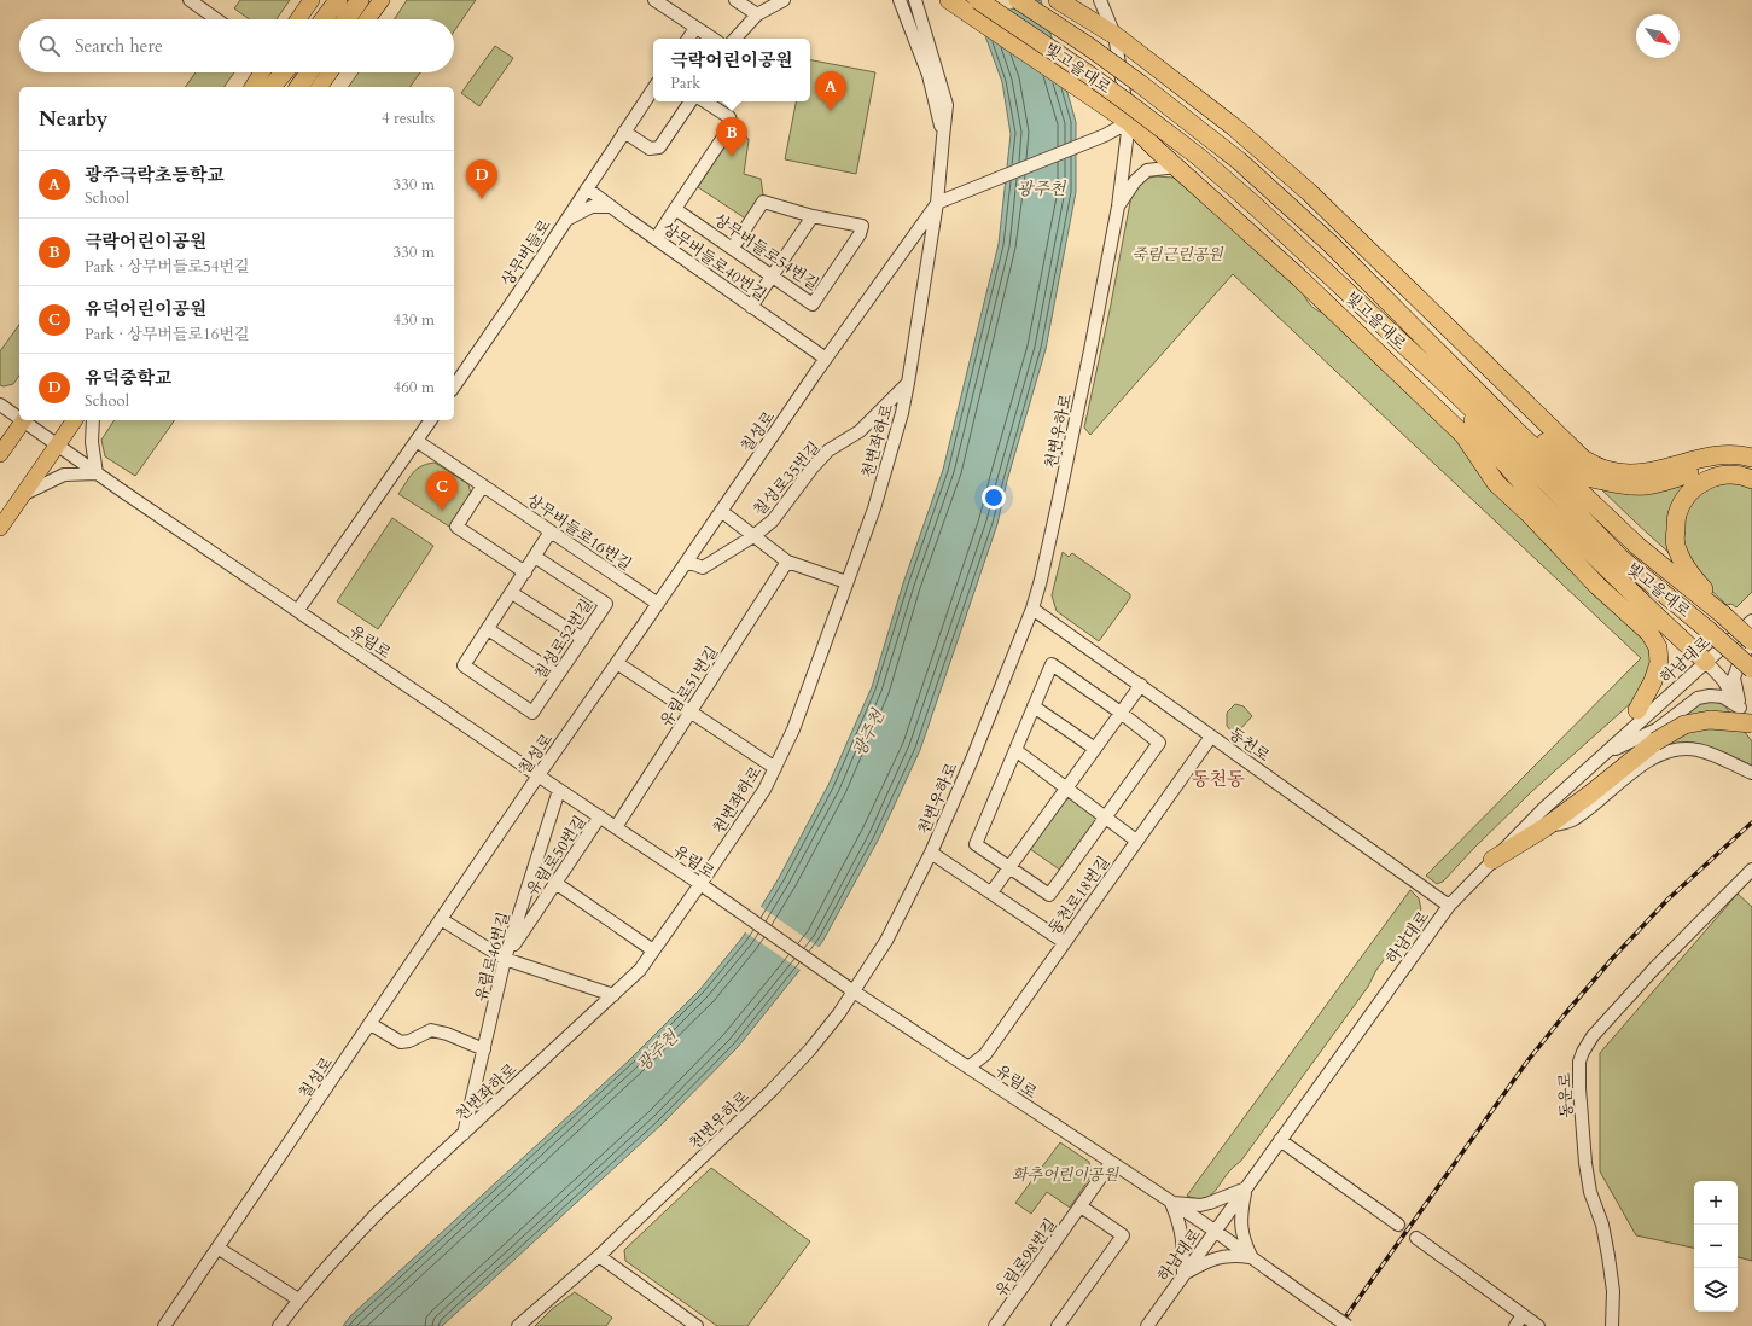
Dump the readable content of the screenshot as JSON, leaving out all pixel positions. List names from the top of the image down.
{
  "streets": {
    "highway": ["빛고을대로"],
    "street": [
      "상무버들로54번길",
      "상무버들로",
      "상무버들로40번길",
      "칠성로",
      "천변우하로",
      "천변좌하로",
      "칠성로35번길",
      "상무버들로16번길",
      "칠성로52번길",
      "유림로",
      "하남대로",
      "유림로51번길",
      "동천로",
      "유림로50번길",
      "동천로18번길",
      "유림로46번길",
      "동운로",
      "유림로98번길"
    ]
  },
  "crossings": [
    ["상무버들로", "상무버들로40번길"],
    ["상무버들로40번길", "칠성로"],
    ["칠성로", "천변좌하로"],
    ["칠성로", "칠성로35번길"],
    ["칠성로", "상무버들로16번길"],
    ["칠성로", "유림로"],
    ["천변우하로", "유림로"],
    ["천변우하로", "동천로"],
    ["천변우하로", "동천로18번길"],
    ["천변좌하로", "칠성로35번길"],
    ["천변좌하로", "유림로"],
    ["천변좌하로", "유림로46번길"],
    ["칠성로35번길", "유림로51번길"],
    ["유림로", "하남대로"],
    ["유림로", "유림로51번길"],
    ["유림로", "유림로50번길"],
    ["유림로", "동천로18번길"],
    ["유림로", "유림로46번길"],
    ["유림로", "유림로98번길"],
    ["하남대로", "동천로"],
    ["동천로", "동천로18번길"],
    ["유림로50번길", "유림로46번길"]
  ],
  "districts": ["동천동"],
  "water": ["광주천"],
  "parks": ["죽림근린공원", "화추어린이공원"],
  "north": "bottom right",
  "page": {
    "search": "Search here",
    "popup": ["극락어린이공원", "Park"],
    "pins": [
      "A",
      "B",
      "D",
      "C"
    ],
    "heading": ["Nearby", "4 results"],
    "list": [
      {
        "mark": "A",
        "name": "광주극락초등학교",
        "note": "School",
        "value": "330 m"
      },
      {
        "mark": "B",
        "name": "극락어린이공원",
        "note": "Park · 상무버들로54번길",
        "value": "330 m"
      },
      {
        "mark": "C",
        "name": "유덕어린이공원",
        "note": "Park · 상무버들로16번길",
        "value": "430 m"
      },
      {
        "mark": "D",
        "name": "유덕중학교",
        "note": "School",
        "value": "460 m"
      }
    ],
    "map_buttons": ["+", "−"]
  }
}
